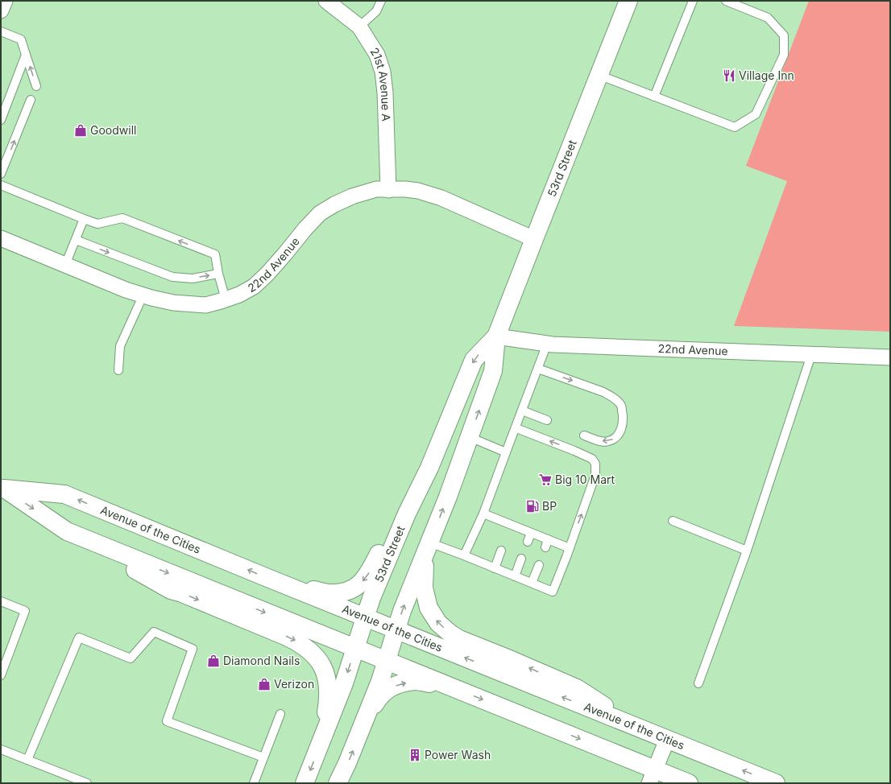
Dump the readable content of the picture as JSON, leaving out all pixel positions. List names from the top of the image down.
{
  "streets": {
    "main road": ["53rd Street", "Avenue of the Cities"],
    "street": ["21st Avenue A", "22nd Avenue"]
  },
  "crossings": [
    ["21st Avenue A", "22nd Avenue"],
    ["53rd Street", "22nd Avenue"],
    ["53rd Street", "Avenue of the Cities"]
  ],
  "places": {
    "restaurant": ["Village Inn"],
    "shop": ["Goodwill", "Diamond Nails", "Verizon"],
    "supermarket": ["Big 10 Mart"],
    "fuel station": ["BP"],
    "building": ["Power Wash"]
  }
}
